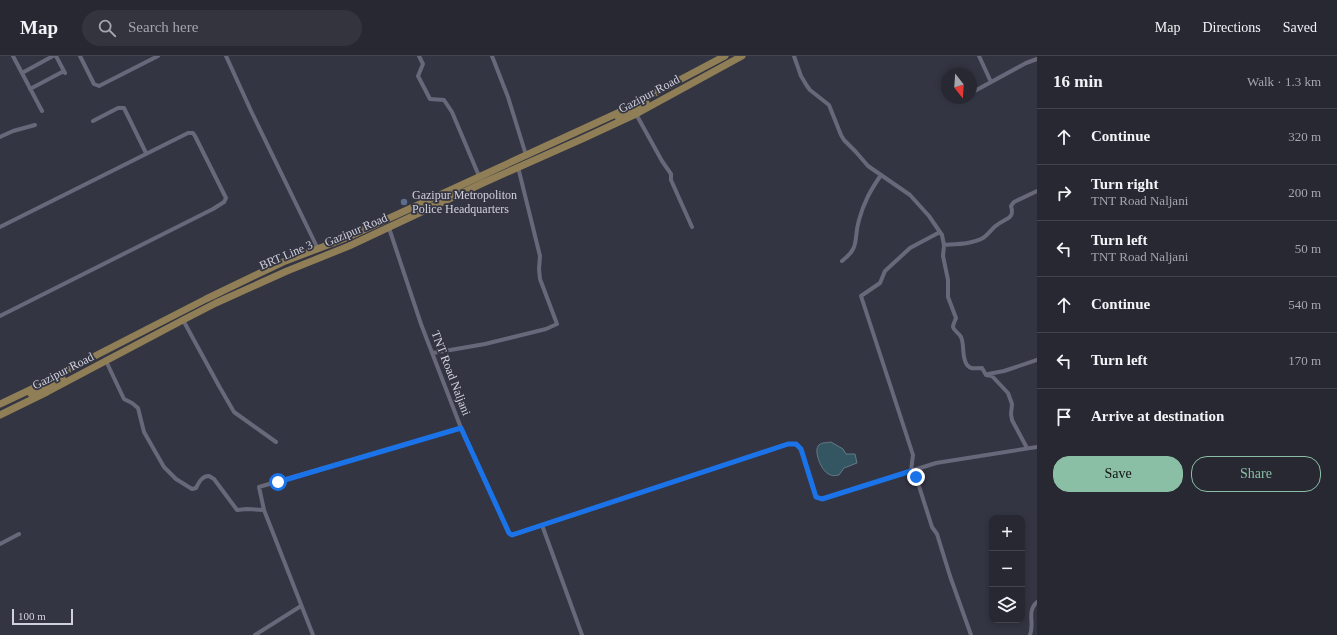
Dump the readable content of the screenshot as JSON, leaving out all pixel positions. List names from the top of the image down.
{
  "streets": {
    "main road": ["Gazipur Road", "BRT Line 3"],
    "street": ["TNT Road Naljani"]
  },
  "crossings": [
    ["Gazipur Road", "TNT Road Naljani"]
  ],
  "places": ["Gazipur Metropoliton Police Headquarters"],
  "scale_bar": "100 m",
  "north": "bottom",
  "page": {
    "header": "Map",
    "search": "Search here",
    "nav": ["Map", "Directions", "Saved"],
    "heading": ["16 min", "Walk · 1.3 km"],
    "list": [
      ["Continue", "320 m"],
      ["Turn right", "TNT Road Naljani", "200 m"],
      ["Turn left", "TNT Road Naljani", "50 m"],
      ["Continue", "540 m"],
      ["Turn left", "170 m"],
      "Arrive at destination"
    ],
    "buttons": ["Save", "Share"],
    "map_buttons": ["+", "−"],
    "scale": "100 m"
  }
}
